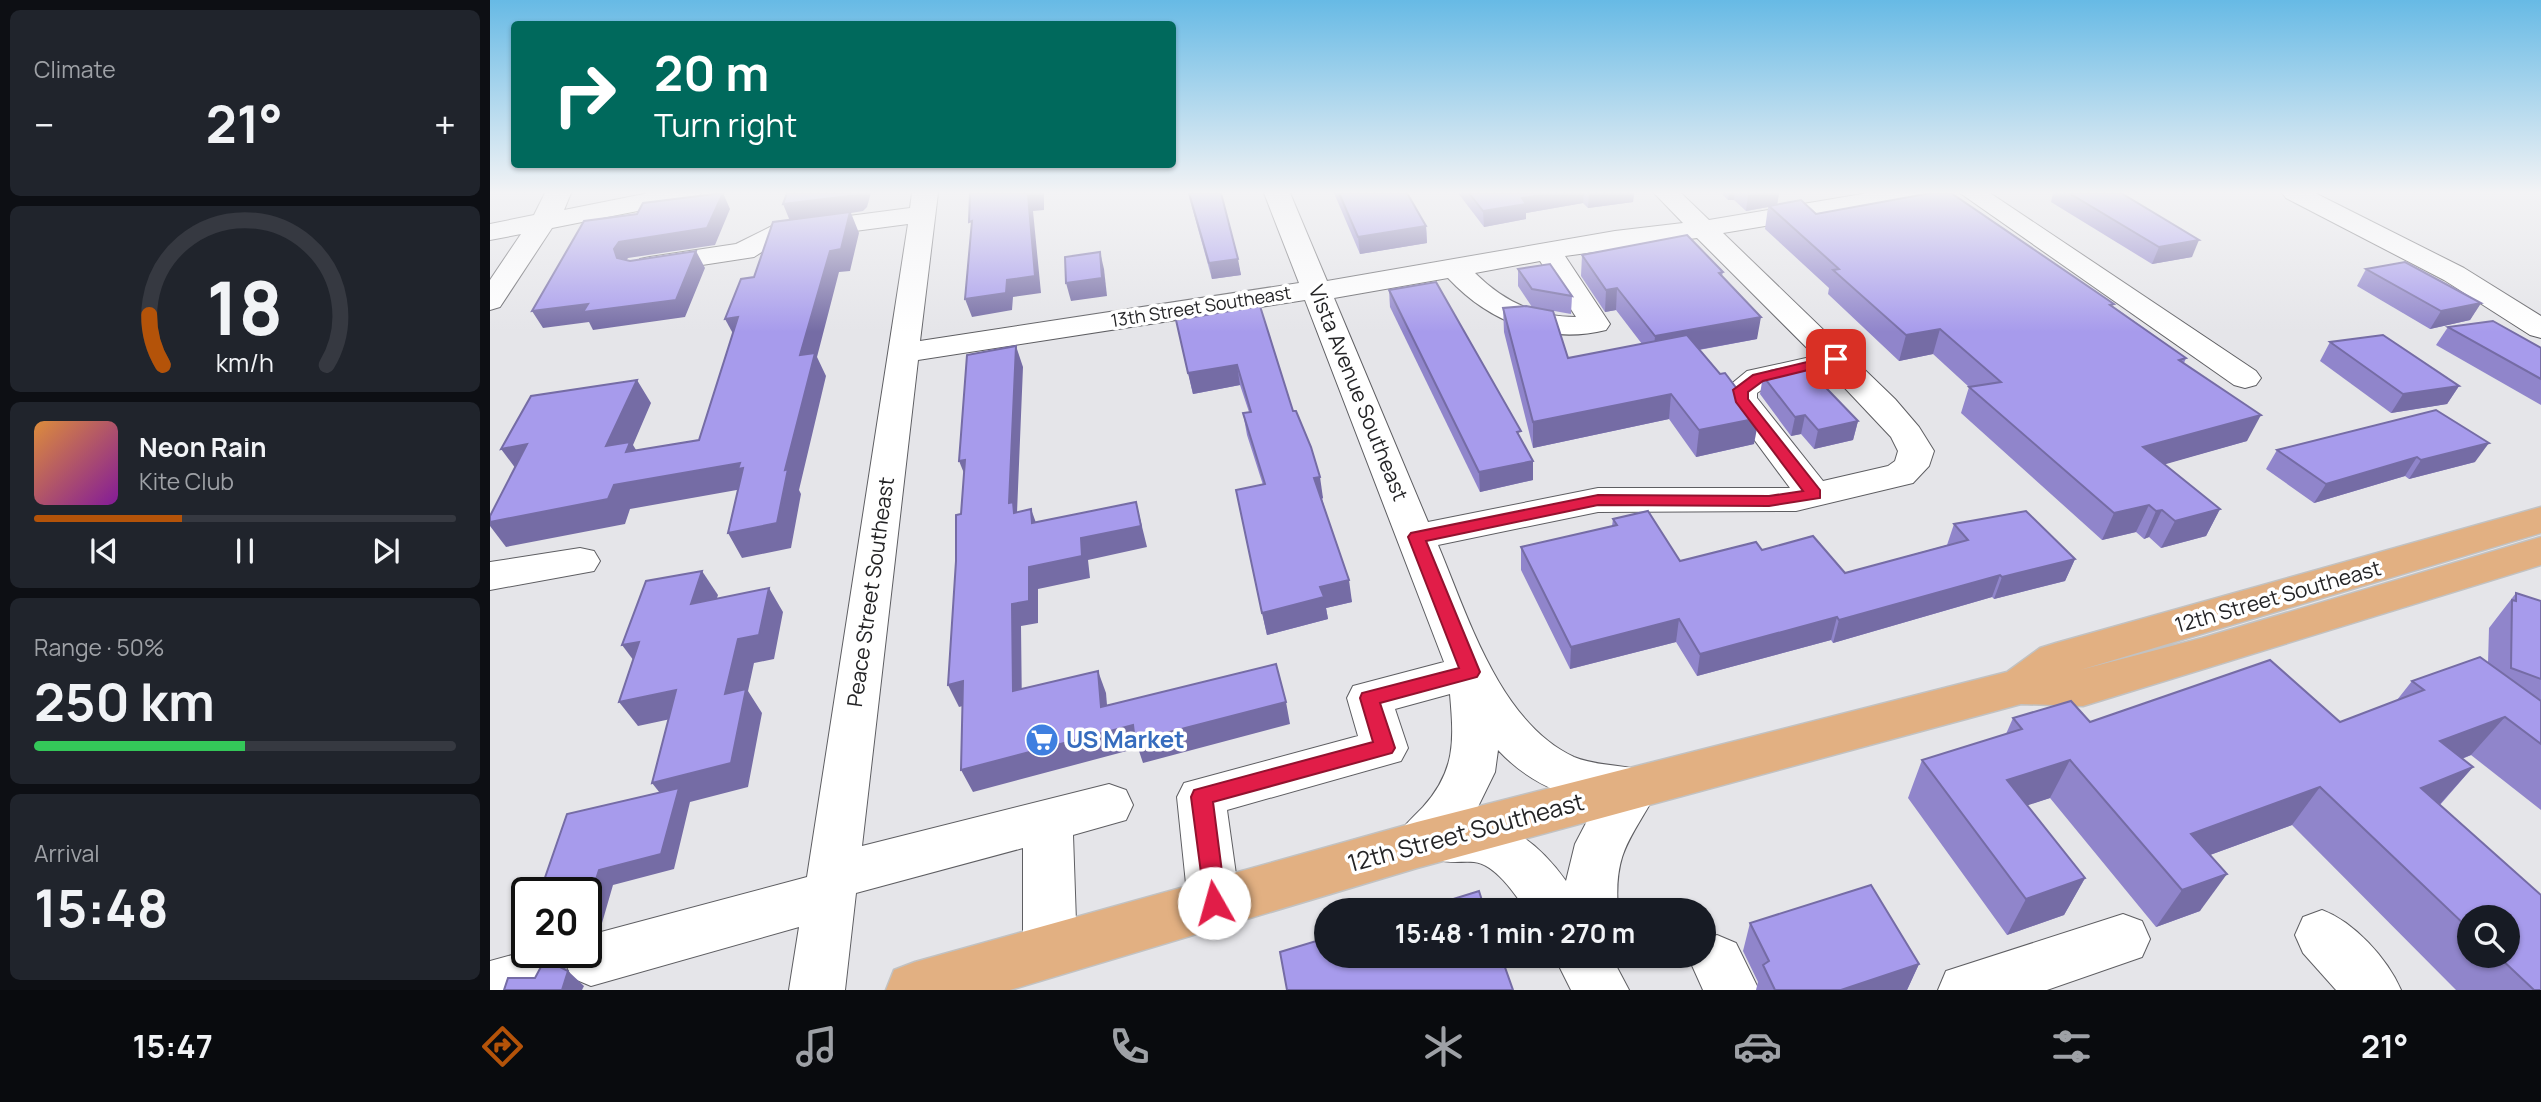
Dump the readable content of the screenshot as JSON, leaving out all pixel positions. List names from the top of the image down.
{
  "streets": {
    "main road": ["12th Street Southeast"],
    "street": ["13th Street Southeast", "Vista Avenue Southeast", "Peace Street Southeast"]
  },
  "crossings": [
    ["13th Street Southeast", "Vista Avenue Southeast"],
    ["13th Street Southeast", "Peace Street Southeast"]
  ],
  "places": {
    "supermarket": ["US Market"]
  },
  "page": {
    "tile": [
      "Climate",
      ["Range · 50%", "250 km"],
      ["Arrival", "15:48"]
    ],
    "turn": ["20 m", "Turn right"],
    "heat": ["−", "21°", "+"],
    "song": ["Neon Rain", "Kite Club"],
    "limit": "20",
    "trip": "15:48 · 1 min · 270 m",
    "tabs": ["15:47", "21°"],
    "gauge": ["18", "km/h"]
  }
}
